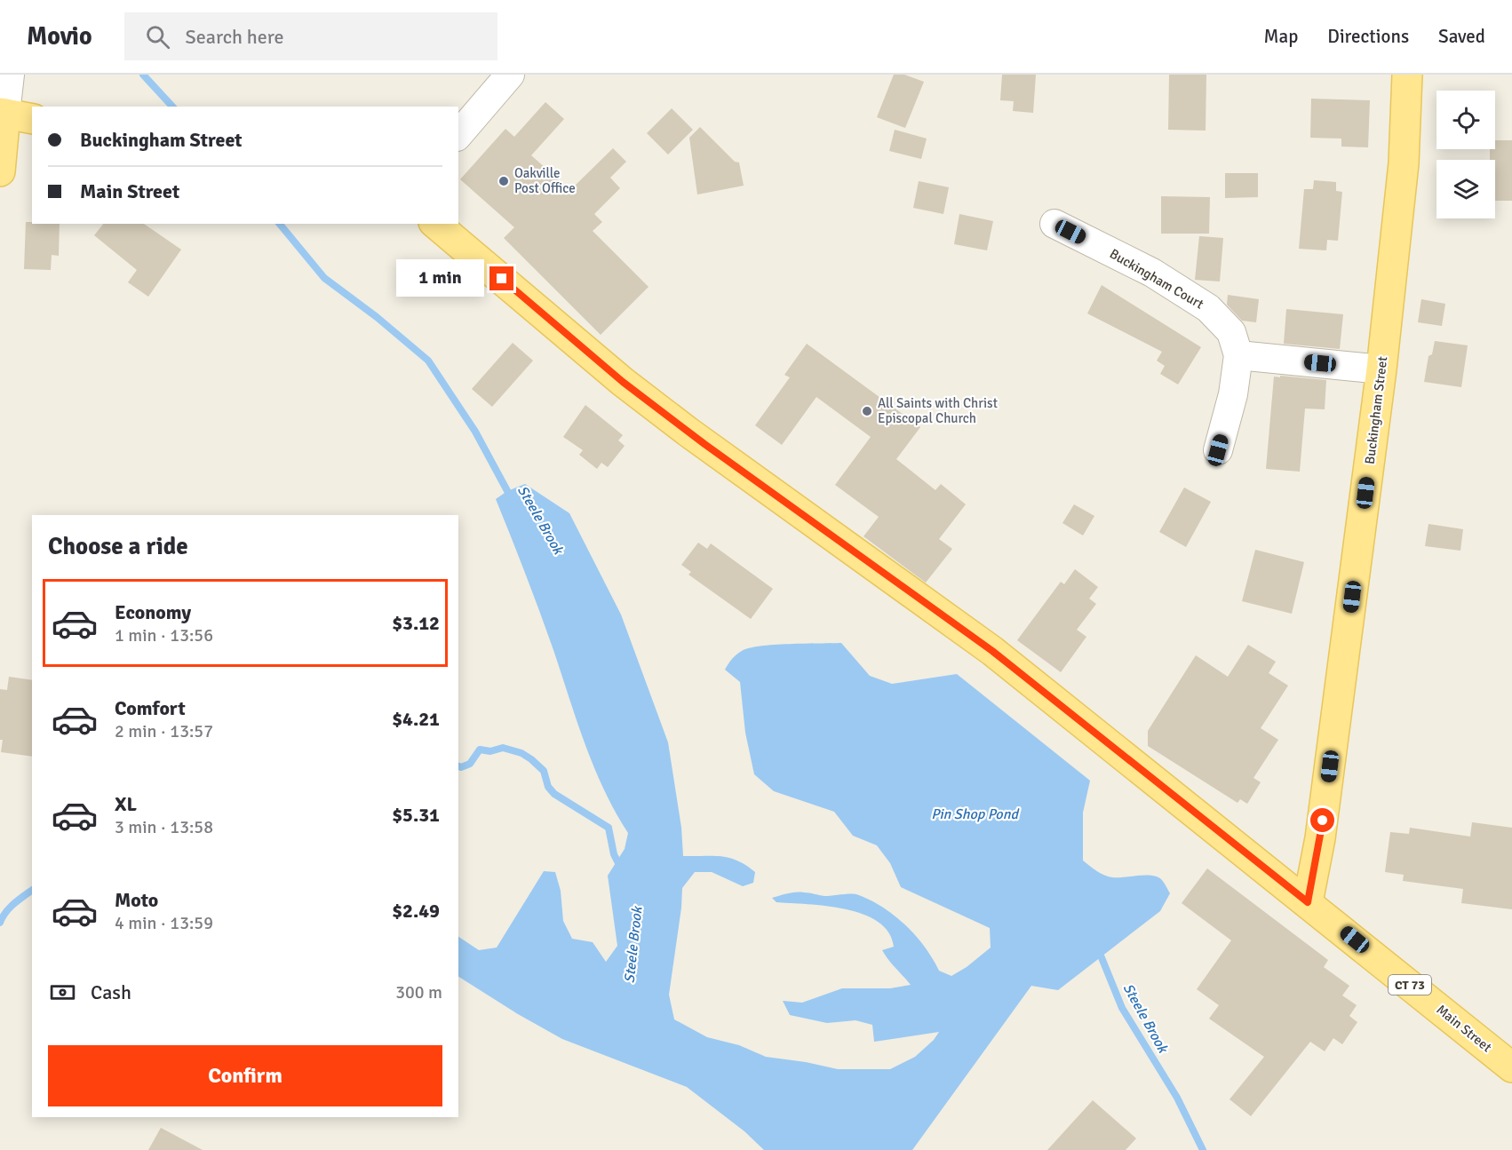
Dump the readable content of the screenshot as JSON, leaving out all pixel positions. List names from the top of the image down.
{
  "streets": {
    "main road": ["Buckingham Street", "CT 73", "Main Street"],
    "street": ["Buckingham Court"]
  },
  "crossings": [
    ["Buckingham Street", "Main Street"]
  ],
  "water": ["Steele Brook", "Pin Shop Pond"],
  "places": ["Oakville Post Office", "All Saints with Christ Episcopal Church"],
  "page": {
    "header": "Movio",
    "search": "Search here",
    "nav": ["Map", "Directions", "Saved"],
    "banner": ["Buckingham Street", "Main Street"],
    "bubble": "1 min",
    "heading": "Choose a ride",
    "list": [
      {
        "name": "Economy",
        "note": "1 min · 13:56",
        "value": "$3.12"
      },
      {
        "name": "Comfort",
        "note": "2 min · 13:57",
        "value": "$4.21"
      },
      {
        "name": "XL",
        "note": "3 min · 13:58",
        "value": "$5.31"
      },
      {
        "name": "Moto",
        "note": "4 min · 13:59",
        "value": "$2.49"
      }
    ],
    "pay": ["Cash", "300 m"],
    "buttons": "Confirm"
  }
}
